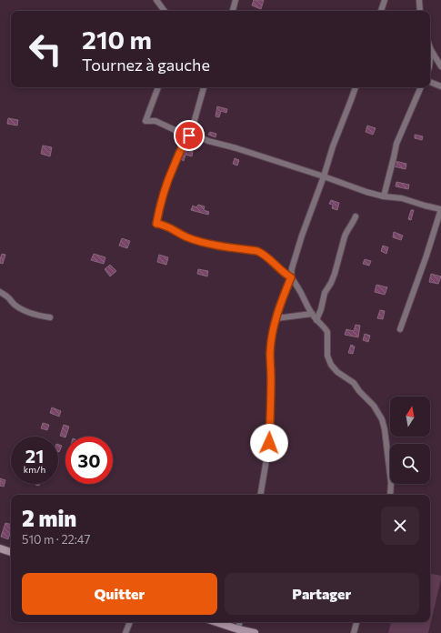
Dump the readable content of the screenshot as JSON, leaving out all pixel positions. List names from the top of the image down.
{
  "north": "top",
  "page": {
    "turn": ["210 m", "Tournez à gauche"],
    "speed": "21 km/h",
    "limit": "30",
    "heading": ["2 min", "510 m · 22:47"],
    "buttons": ["Quitter", "Partager"]
  }
}
